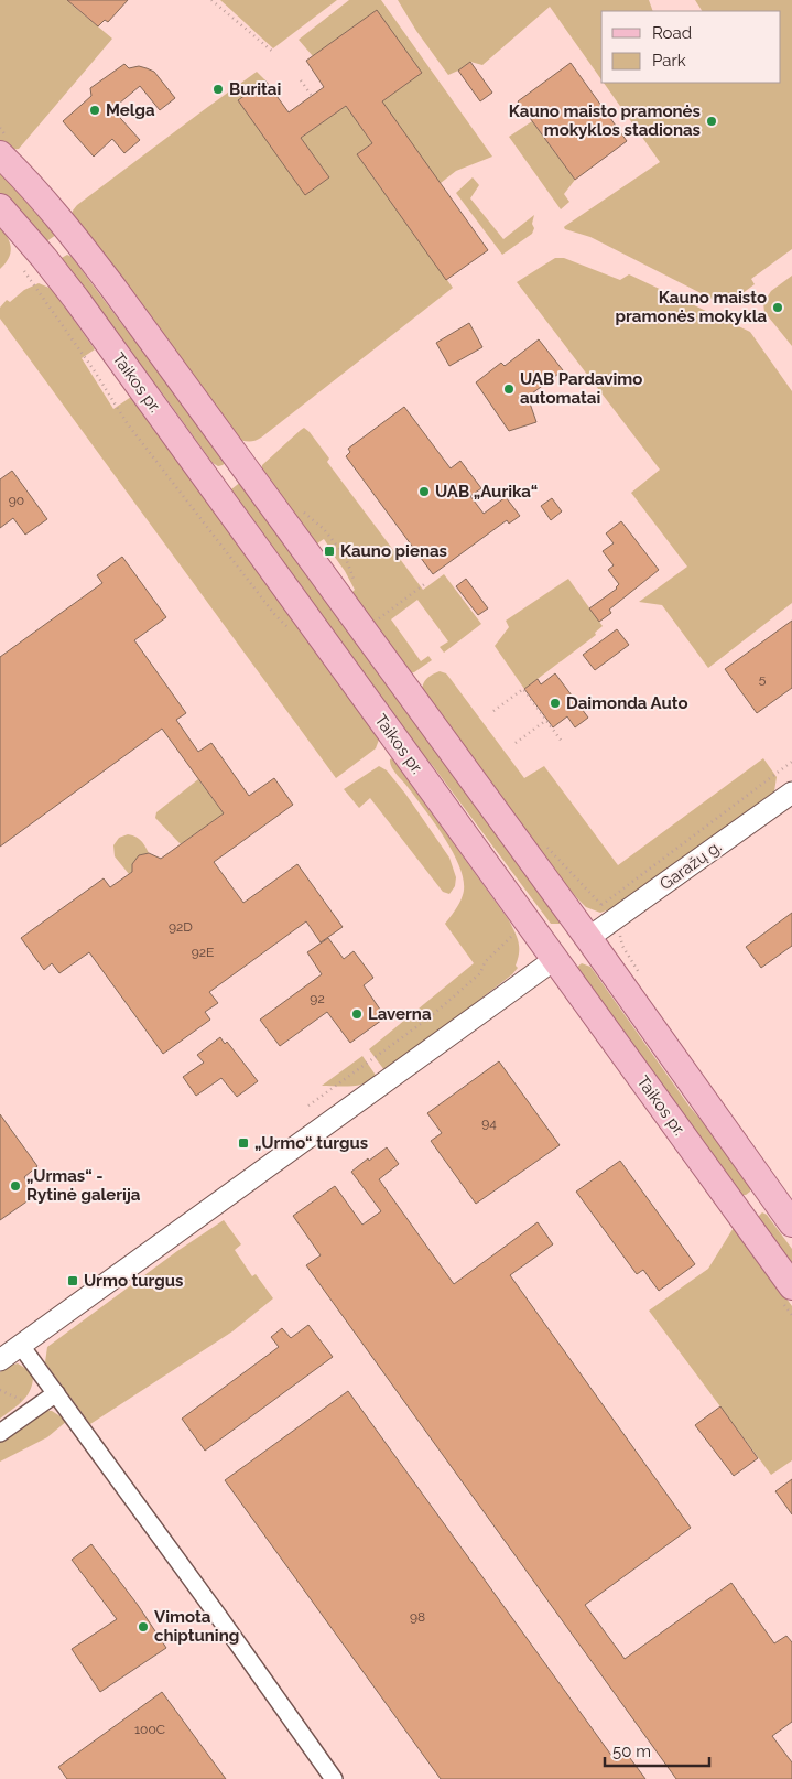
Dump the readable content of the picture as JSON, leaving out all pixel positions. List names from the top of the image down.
{
  "streets": {
    "main road": ["Taikos pr."],
    "street": ["Garažų g."]
  },
  "places": {
    "other": [
      "Buritai",
      "Melga",
      "Kauno maisto pramonės mokyklos stadionas",
      "Kauno maisto pramonės mokykla",
      "UAB Pardavimo automatai",
      "UAB „Aurika“",
      "Daimonda Auto",
      "Laverna",
      "„Urmas“ - Rytinė galerija",
      "Vimota chiptuning"
    ],
    "transit": ["Kauno pienas", "„Urmo“ turgus", "Urmo turgus"]
  },
  "house_numbers": [
    "90",
    "5",
    "92D",
    "92E",
    "92",
    "94",
    "98",
    "100C"
  ],
  "legend": ["Road", "Park"],
  "scale_bar": "50 m"
}
